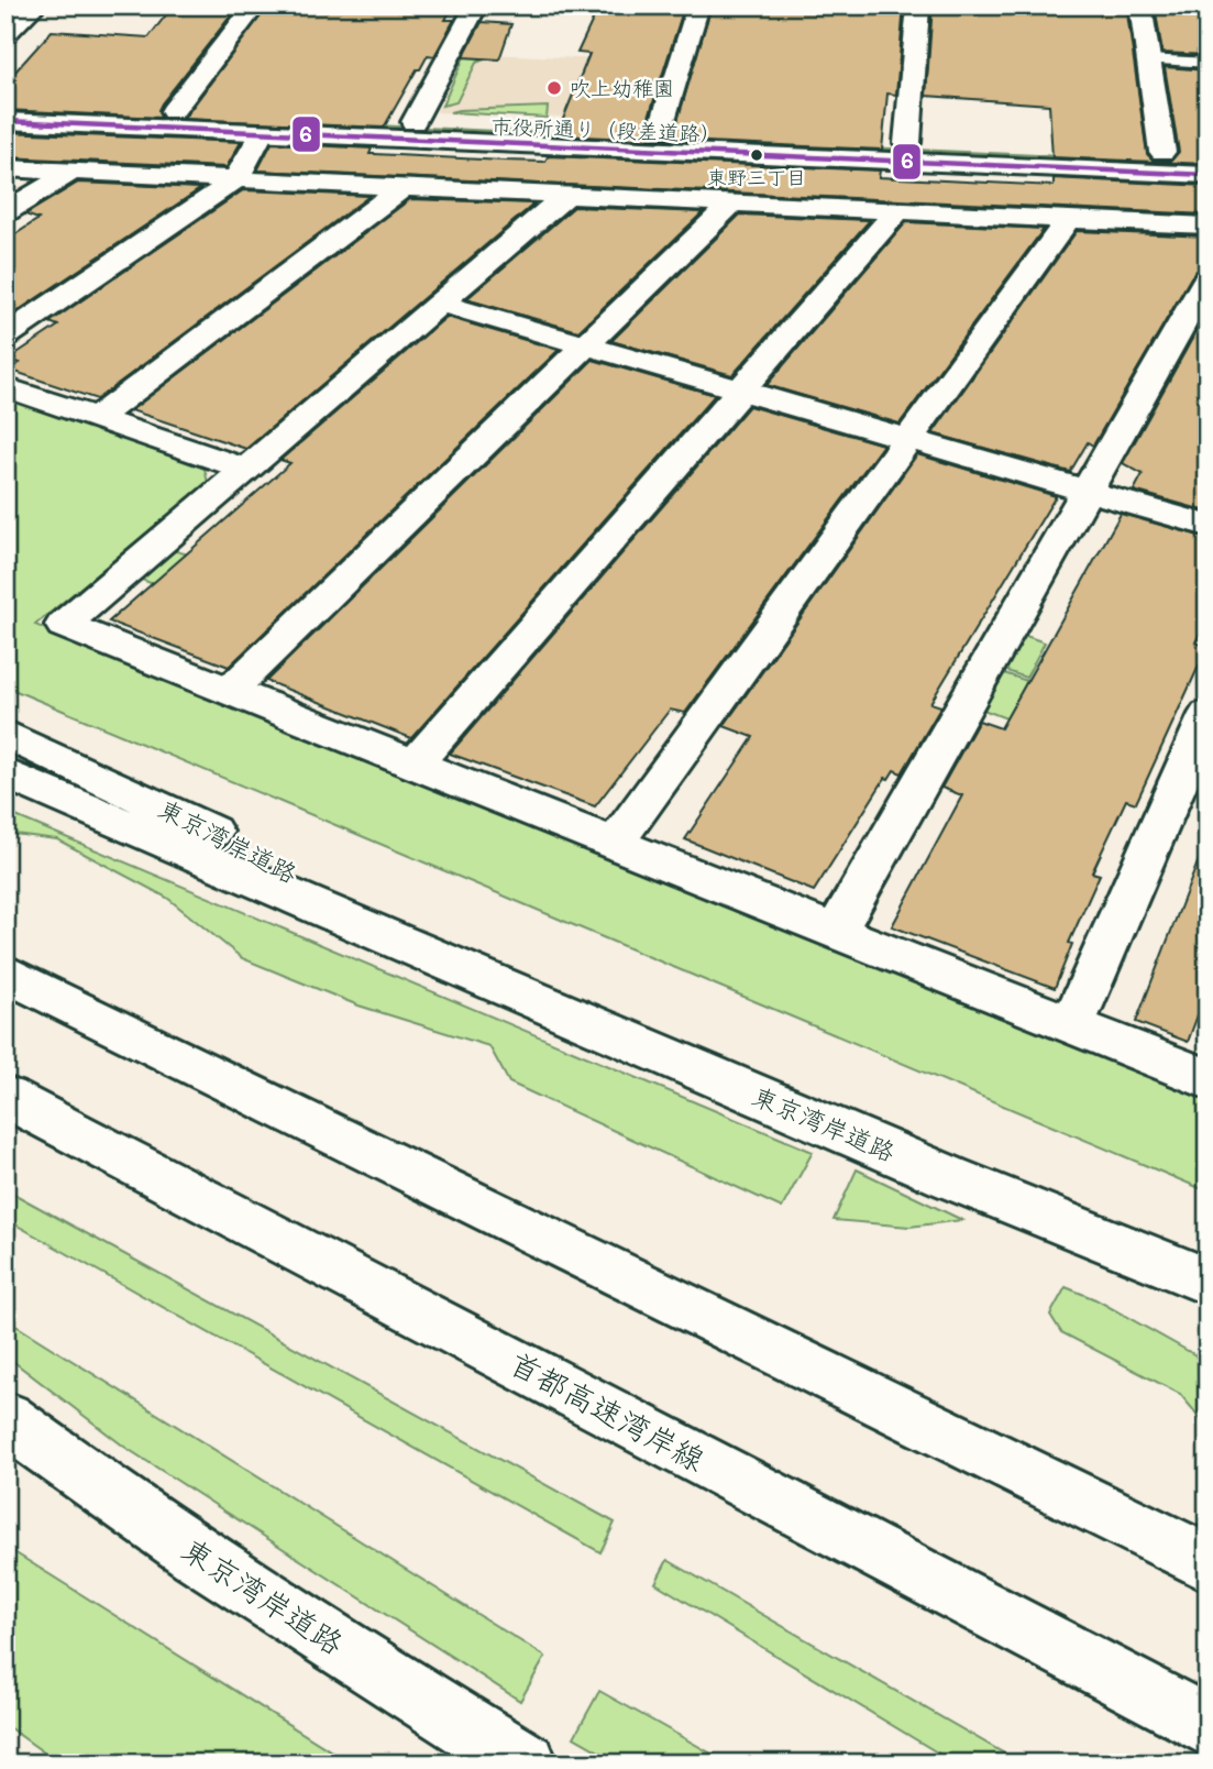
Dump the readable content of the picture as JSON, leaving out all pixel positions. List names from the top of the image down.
{
  "streets": {
    "main road": ["市役所通り（段差道路）", "東京湾岸道路", "首都高速湾岸線"]
  },
  "places": ["吹上幼稚園", "東野三丁目"],
  "lines": ["transit line 6"]
}
